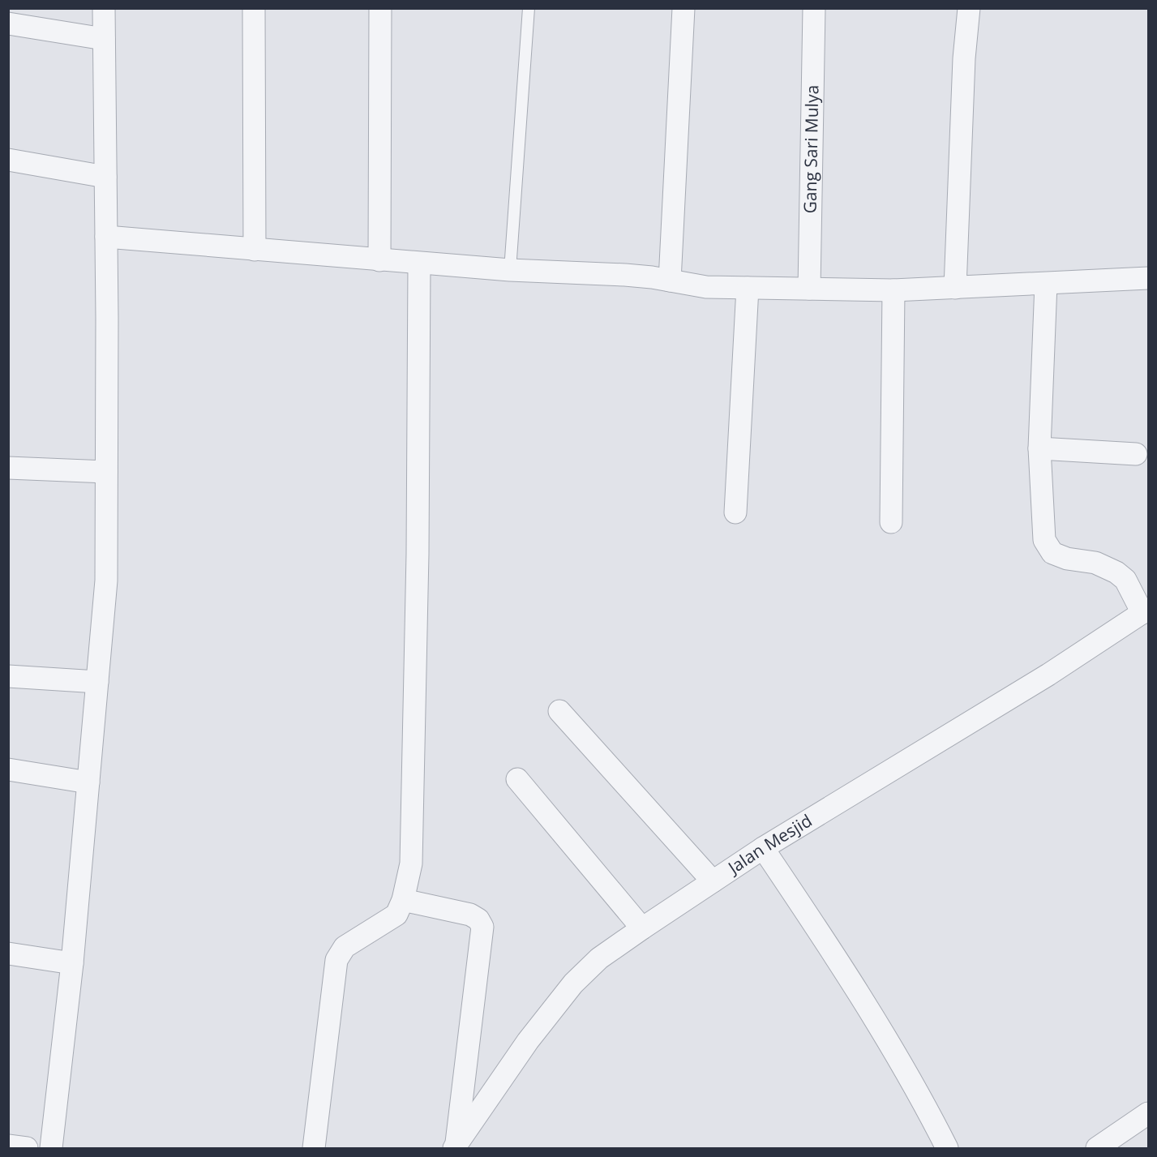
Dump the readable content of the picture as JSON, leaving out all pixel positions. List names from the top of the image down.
{
  "streets": {
    "street": ["Gang Sari Mulya", "Jalan Mesjid"]
  }
}
